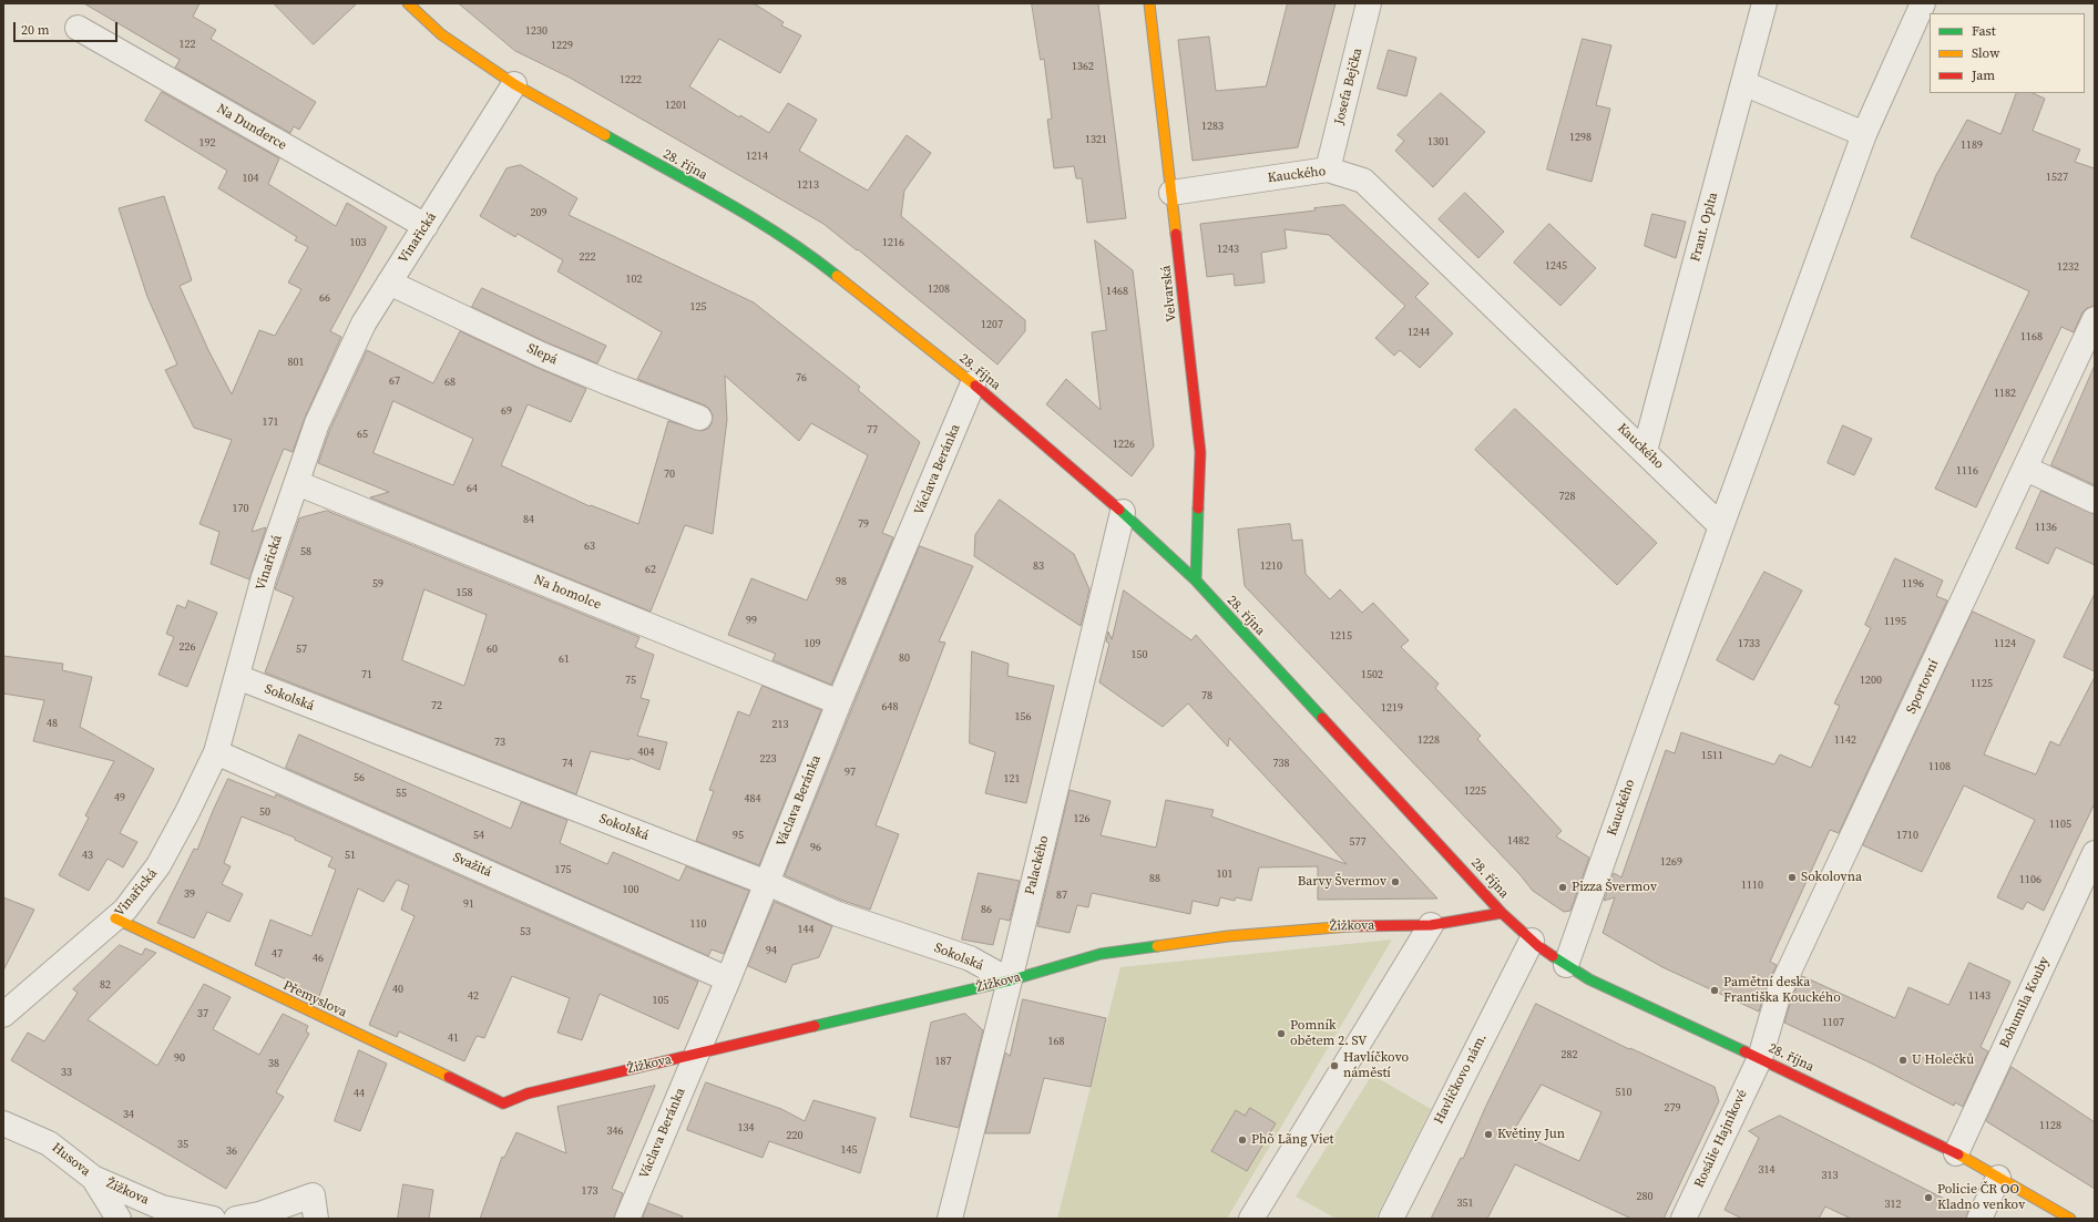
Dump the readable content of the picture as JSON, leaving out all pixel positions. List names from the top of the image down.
{
  "streets": {
    "main road": [
      "28. října",
      "Velvarská",
      "Žižkova",
      "Přemyslova"
    ],
    "street": [
      "Josefa Bejčka",
      "Na Dunderce",
      "Kauckého",
      "Frant. Oplta",
      "Vinařická",
      "Slepá",
      "Václava Beránka",
      "Na homolce",
      "Sportovní",
      "Sokolská",
      "Svažitá",
      "Palackého",
      "Bohumila Kouby",
      "Havlíčkovo nám.",
      "Rosálie Hajníkové",
      "Husova"
    ]
  },
  "crossings": [
    ["Josefa Bejčka", "Kauckého"],
    ["Na Dunderce", "Vinařická"],
    ["28. října", "Kauckého"],
    ["28. října", "Vinařická"],
    ["28. října", "Velvarská"],
    ["28. října", "Václava Beránka"],
    ["28. října", "Sportovní"],
    ["28. října", "Palackého"],
    ["28. října", "Žižkova"],
    ["28. října", "Bohumila Kouby"],
    ["28. října", "Havlíčkovo nám."],
    ["28. října", "Rosálie Hajníkové"],
    ["Kauckého", "Frant. Oplta"],
    ["Kauckého", "Velvarská"],
    ["Vinařická", "Slepá"],
    ["Vinařická", "Na homolce"],
    ["Vinařická", "Sokolská"],
    ["Vinařická", "Svažitá"],
    ["Vinařická", "Přemyslova"],
    ["Václava Beránka", "Na homolce"],
    ["Václava Beránka", "Sokolská"],
    ["Václava Beránka", "Svažitá"],
    ["Václava Beránka", "Žižkova"],
    ["Sportovní", "Rosálie Hajníkové"],
    ["Sokolská", "Palackého"],
    ["Sokolská", "Žižkova"],
    ["Palackého", "Žižkova"],
    ["Žižkova", "Přemyslova"],
    ["Žižkova", "Husova"]
  ],
  "places": [
    "Sokolovna",
    "Barvy Švermov",
    "Pizza Švermov",
    "Pamětní deska Františka Kouckého",
    "Pomník obětem 2. SV",
    "U Holečků",
    "Havlíčkovo náměstí",
    "Květiny Jun",
    "Phõ Lãng Viet",
    "Policie ČR OO Kladno venkov"
  ],
  "house_numbers": [
    "1230",
    "122",
    "1229",
    "1362",
    "1222",
    "1201",
    "1283",
    "1298",
    "1321",
    "1301",
    "192",
    "1189",
    "1214",
    "1527",
    "104",
    "1213",
    "209",
    "103",
    "1216",
    "1243",
    "222",
    "1245",
    "1232",
    "102",
    "1208",
    "1468",
    "66",
    "125",
    "1207",
    "1244",
    "1168",
    "801",
    "76",
    "67",
    "68",
    "1182",
    "69",
    "171",
    "77",
    "65",
    "1226",
    "1116",
    "70",
    "64",
    "728",
    "170",
    "84",
    "79",
    "1136",
    "63",
    "58",
    "83",
    "1210",
    "62",
    "98",
    "59",
    "1196",
    "158",
    "99",
    "1195",
    "1215",
    "109",
    "1733",
    "1124",
    "226",
    "57",
    "60",
    "150",
    "80",
    "61",
    "71",
    "1502",
    "75",
    "1200",
    "1125",
    "78",
    "72",
    "648",
    "1219",
    "156",
    "48",
    "213",
    "1228",
    "1142",
    "73",
    "404",
    "1511",
    "223",
    "74",
    "738",
    "1108",
    "97",
    "56",
    "121",
    "1225",
    "55",
    "49",
    "484",
    "50",
    "126",
    "1105",
    "54",
    "95",
    "1710",
    "1482",
    "577",
    "96",
    "43",
    "51",
    "1269",
    "175",
    "101",
    "88",
    "1106",
    "1110",
    "100",
    "39",
    "87",
    "91",
    "86",
    "110",
    "144",
    "53",
    "94",
    "47",
    "46",
    "82",
    "40",
    "42",
    "1143",
    "105",
    "37",
    "1107",
    "41",
    "168",
    "282",
    "90",
    "187",
    "38",
    "33",
    "510",
    "44",
    "279",
    "34",
    "1128",
    "134",
    "346",
    "220",
    "35",
    "145",
    "36",
    "314",
    "313",
    "173",
    "280",
    "351",
    "312"
  ],
  "legend": ["Fast", "Slow", "Jam"],
  "scale_bar": "20 m"
}
